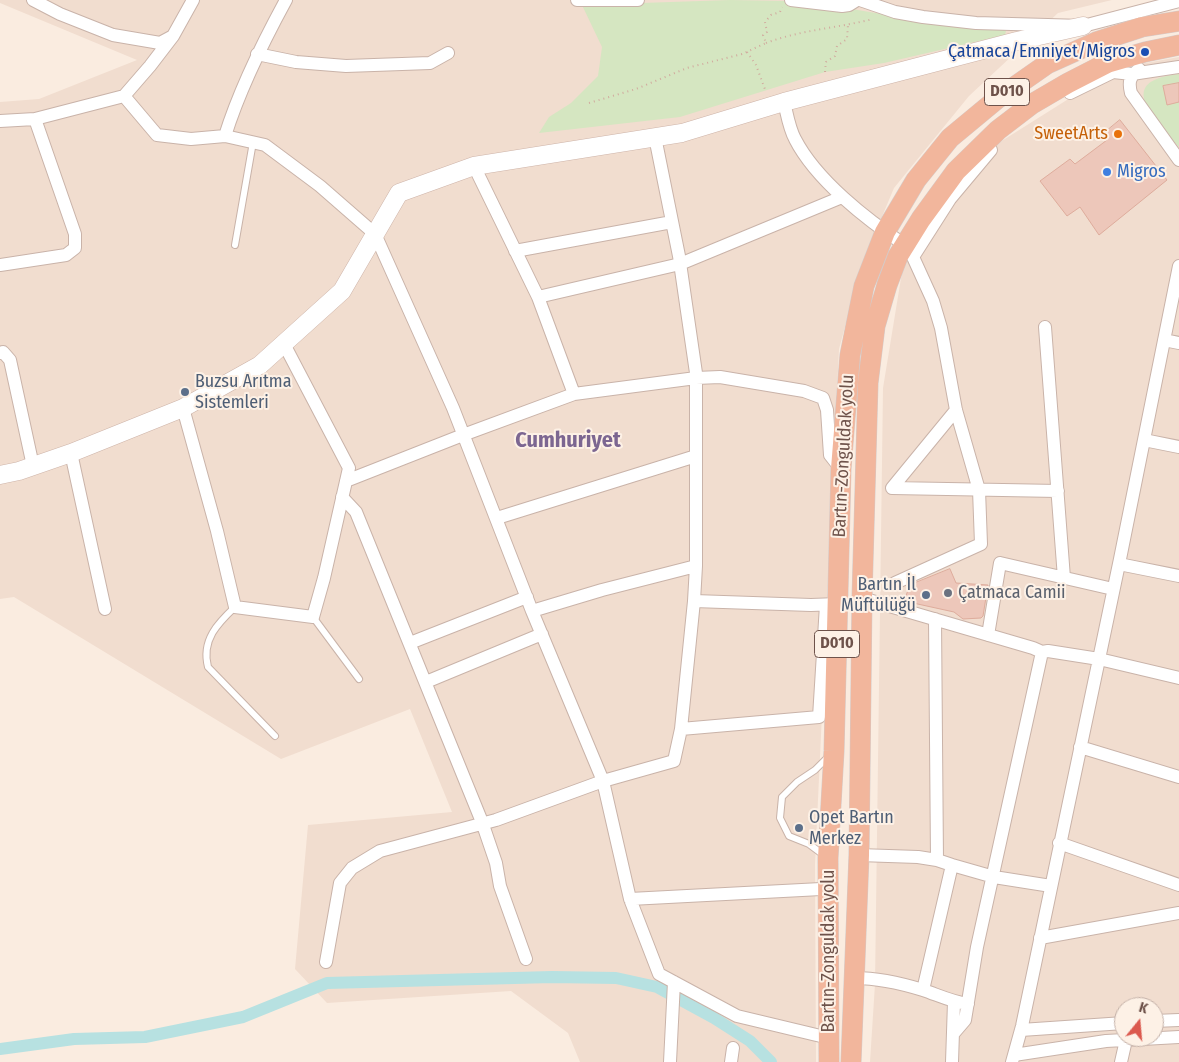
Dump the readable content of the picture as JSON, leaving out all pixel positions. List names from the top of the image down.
{
  "streets": {
    "highway": ["D010", "Bartın-Zonguldak yolu"]
  },
  "districts": ["Cumhuriyet"],
  "places": [
    "Çatmaca/Emniyet/Migros",
    "SweetArts",
    "Migros",
    "Buzsu Arıtma Sistemleri",
    "Çatmaca Camii",
    "Bartın İl Müftülüğü",
    "Opet Bartın Merkez"
  ],
  "north": "top"
}
